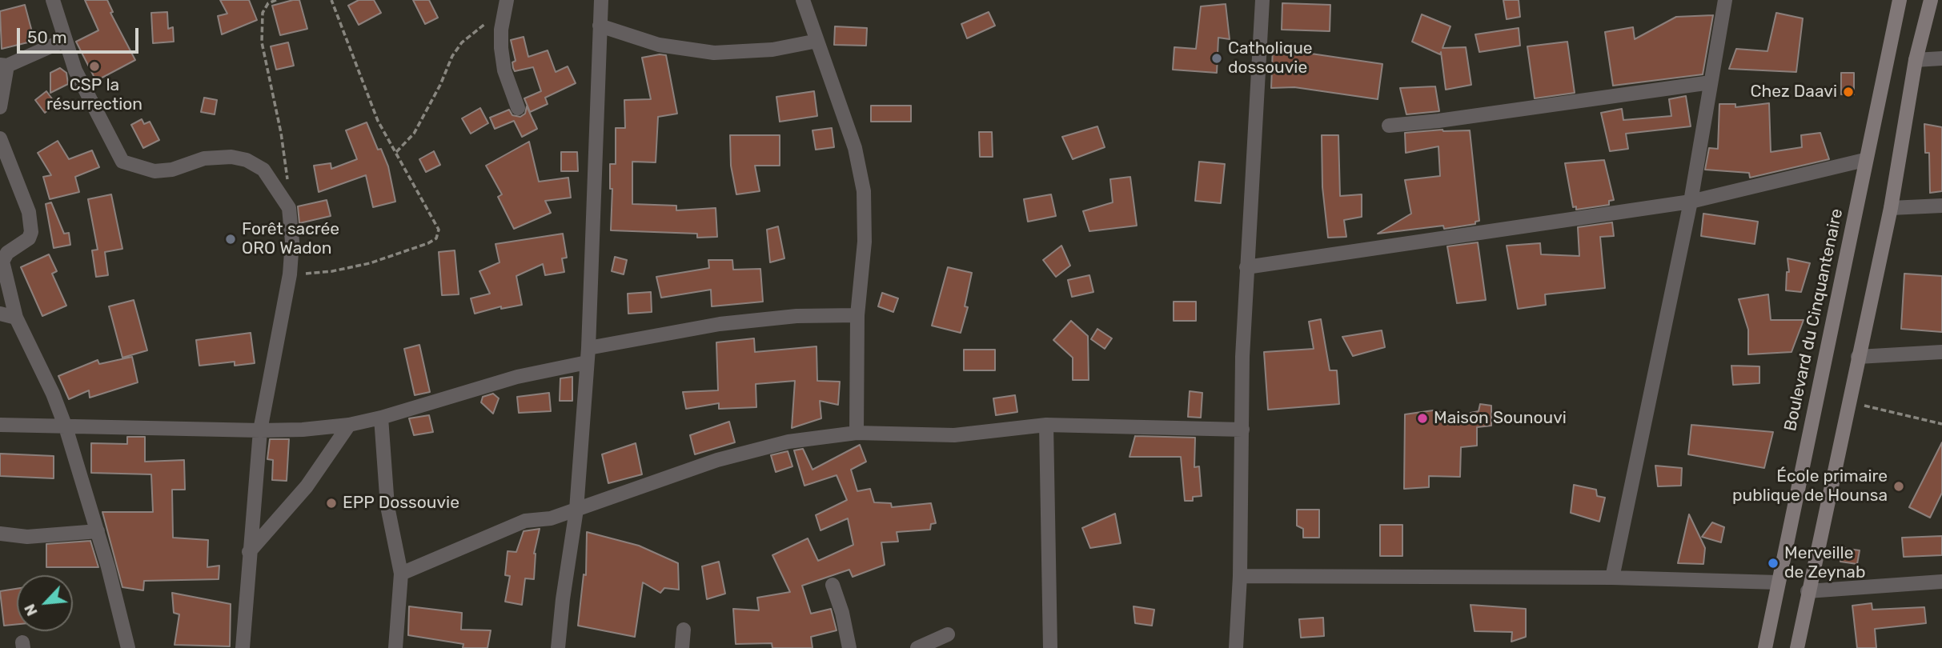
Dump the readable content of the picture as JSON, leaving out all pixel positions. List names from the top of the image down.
{
  "streets": {
    "main road": ["Boulevard du Cinquantenaire"]
  },
  "places": [
    "Catholique dossouvie",
    "CSP la résurrection",
    "Chez Daavi",
    "Forêt sacrée ORO Wadon",
    "Maison Sounouvi",
    "École primaire publique de Hounsa",
    "EPP Dossouvie",
    "Merveille de Zeynab"
  ],
  "scale_bar": "50 m",
  "north": "bottom left"
}
